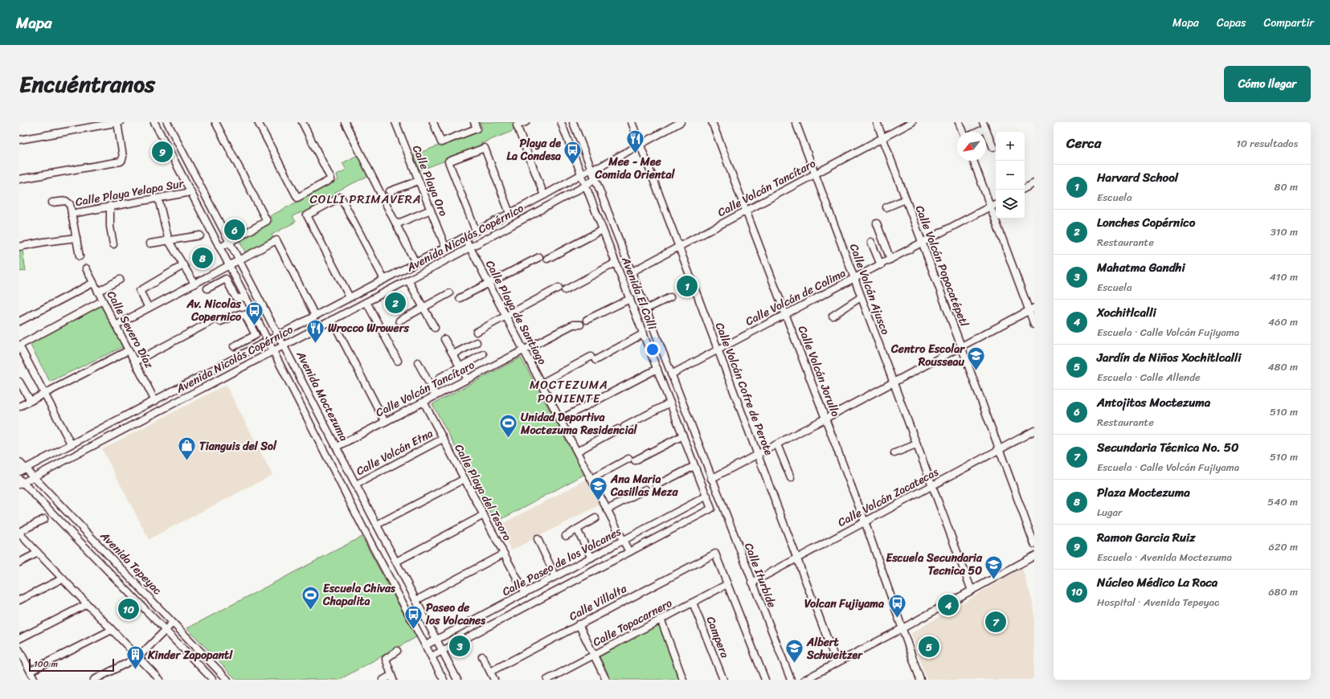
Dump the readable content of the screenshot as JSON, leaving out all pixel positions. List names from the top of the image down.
{
  "streets": {
    "street": [
      "Calle Playa Oro",
      "Calle Volcán Tancítaro",
      "Calle Playa Yelapa Sur",
      "Avenida Nicolás Copérnico",
      "Calle Volcán Popocatépetl",
      "Calle Volcán Ajusco",
      "Avenida El Colli",
      "Calle Volcán de Colima",
      "Calle Playa de Santiago",
      "Calle Severo Díaz",
      "Calle Volcán Jorullo",
      "Calle Volcán Cofre de Perote",
      "Avenida Moctezuma",
      "Calle Volcán Etna",
      "Calle Playa del Tesoro",
      "Calle Volcán Zacatecas",
      "Calle Paseo de los Volcanes",
      "Avenida Tepeyac",
      "Calle Iturbide",
      "Calle Villalta",
      "Calle Topacarnero",
      "Campera"
    ]
  },
  "crossings": [
    ["Calle Playa Oro", "Avenida Nicolás Copérnico"],
    ["Calle Volcán Tancítaro", "Calle Volcán Popocatépetl"],
    ["Calle Volcán Tancítaro", "Calle Volcán Ajusco"],
    ["Calle Volcán Tancítaro", "Avenida El Colli"],
    ["Calle Volcán Tancítaro", "Calle Playa de Santiago"],
    ["Calle Volcán Tancítaro", "Calle Volcán Jorullo"],
    ["Calle Volcán Tancítaro", "Calle Volcán Cofre de Perote"],
    ["Calle Volcán Tancítaro", "Avenida Moctezuma"],
    ["Calle Volcán Tancítaro", "Calle Playa del Tesoro"],
    ["Calle Playa Yelapa Sur", "Avenida Moctezuma"],
    ["Avenida Nicolás Copérnico", "Avenida El Colli"],
    ["Avenida Nicolás Copérnico", "Calle Playa de Santiago"],
    ["Avenida Nicolás Copérnico", "Calle Severo Díaz"],
    ["Avenida Nicolás Copérnico", "Calle Volcán Cofre de Perote"],
    ["Avenida Nicolás Copérnico", "Avenida Moctezuma"],
    ["Avenida Nicolás Copérnico", "Avenida Tepeyac"],
    ["Calle Volcán Popocatépetl", "Calle Volcán de Colima"],
    ["Calle Volcán Popocatépetl", "Calle Volcán Zacatecas"],
    ["Calle Volcán Ajusco", "Calle Volcán de Colima"],
    ["Calle Volcán Ajusco", "Calle Volcán Zacatecas"],
    ["Avenida El Colli", "Calle Volcán de Colima"],
    ["Avenida El Colli", "Calle Paseo de los Volcanes"],
    ["Avenida El Colli", "Calle Iturbide"],
    ["Calle Volcán de Colima", "Calle Volcán Jorullo"],
    ["Calle Volcán de Colima", "Calle Volcán Cofre de Perote"],
    ["Calle Playa de Santiago", "Calle Paseo de los Volcanes"],
    ["Calle Volcán Jorullo", "Calle Volcán Zacatecas"],
    ["Calle Volcán Cofre de Perote", "Calle Volcán Zacatecas"],
    ["Avenida Moctezuma", "Calle Volcán Etna"],
    ["Avenida Moctezuma", "Calle Paseo de los Volcanes"],
    ["Calle Volcán Etna", "Calle Playa del Tesoro"],
    ["Calle Playa del Tesoro", "Calle Paseo de los Volcanes"],
    ["Calle Volcán Zacatecas", "Calle Iturbide"],
    ["Calle Villalta", "Calle Topacarnero"],
    ["Calle Topacarnero", "Campera"]
  ],
  "districts": ["COLLI PRIMAVERA", "MOCTEZUMA PONIENTE"],
  "places": {
    "restaurant": ["Mee - Mee Comida Oriental", "Wrocco Wrowers"],
    "bus stop": [
      "Playa de La Condesa",
      "Av. Nicolas Copernico",
      "Volcan Fujiyama",
      "Paseo de los Volcanes"
    ],
    "school or university": [
      "Centro Escolar Rousseau",
      "Ana Maria Casillas Meza",
      "Escuela Secundaria Tecnica 50",
      "Albert Schweitzer"
    ],
    "sports": ["Unidad Deportiva Moctezuma Residencial", "Escuela Chivas Chapalita"],
    "shop": ["Tianguis del Sol"],
    "building": ["Kinder Zapopantl"]
  },
  "scale_bar": "100 m",
  "north": "bottom left",
  "page": {
    "header": "Mapa",
    "nav": ["Mapa", "Capas", "Compartir"],
    "title": "Encuéntranos",
    "buttons": "Cómo llegar",
    "heading": ["Cerca", "10 resultados"],
    "map_buttons": ["+", "−"],
    "pins": [
      "9",
      "6",
      "8",
      "1",
      "2",
      "4",
      "10",
      "7",
      "3",
      "5"
    ],
    "list": [
      {
        "mark": "1",
        "name": "Harvard School",
        "note": "Escuela",
        "value": "80 m"
      },
      {
        "mark": "2",
        "name": "Lonches Copérnico",
        "note": "Restaurante",
        "value": "310 m"
      },
      {
        "mark": "3",
        "name": "Mahatma Gandhi",
        "note": "Escuela",
        "value": "410 m"
      },
      {
        "mark": "4",
        "name": "Xochitlcalli",
        "note": "Escuela · Calle Volcán Fujiyama",
        "value": "460 m"
      },
      {
        "mark": "5",
        "name": "Jardín de Niños Xochitlcalli",
        "note": "Escuela · Calle Allende",
        "value": "480 m"
      },
      {
        "mark": "6",
        "name": "Antojitos Moctezuma",
        "note": "Restaurante",
        "value": "510 m"
      },
      {
        "mark": "7",
        "name": "Secundaria Técnica No. 50",
        "note": "Escuela · Calle Volcán Fujiyama",
        "value": "510 m"
      },
      {
        "mark": "8",
        "name": "Plaza Moctezuma",
        "note": "Lugar",
        "value": "540 m"
      },
      {
        "mark": "9",
        "name": "Ramon Garcia Ruiz",
        "note": "Escuela · Avenida Moctezuma",
        "value": "620 m"
      },
      {
        "mark": "10",
        "name": "Núcleo Médico La Roca",
        "note": "Hospital · Avenida Tepeyac",
        "value": "680 m"
      }
    ],
    "scale": "100 m"
  }
}
